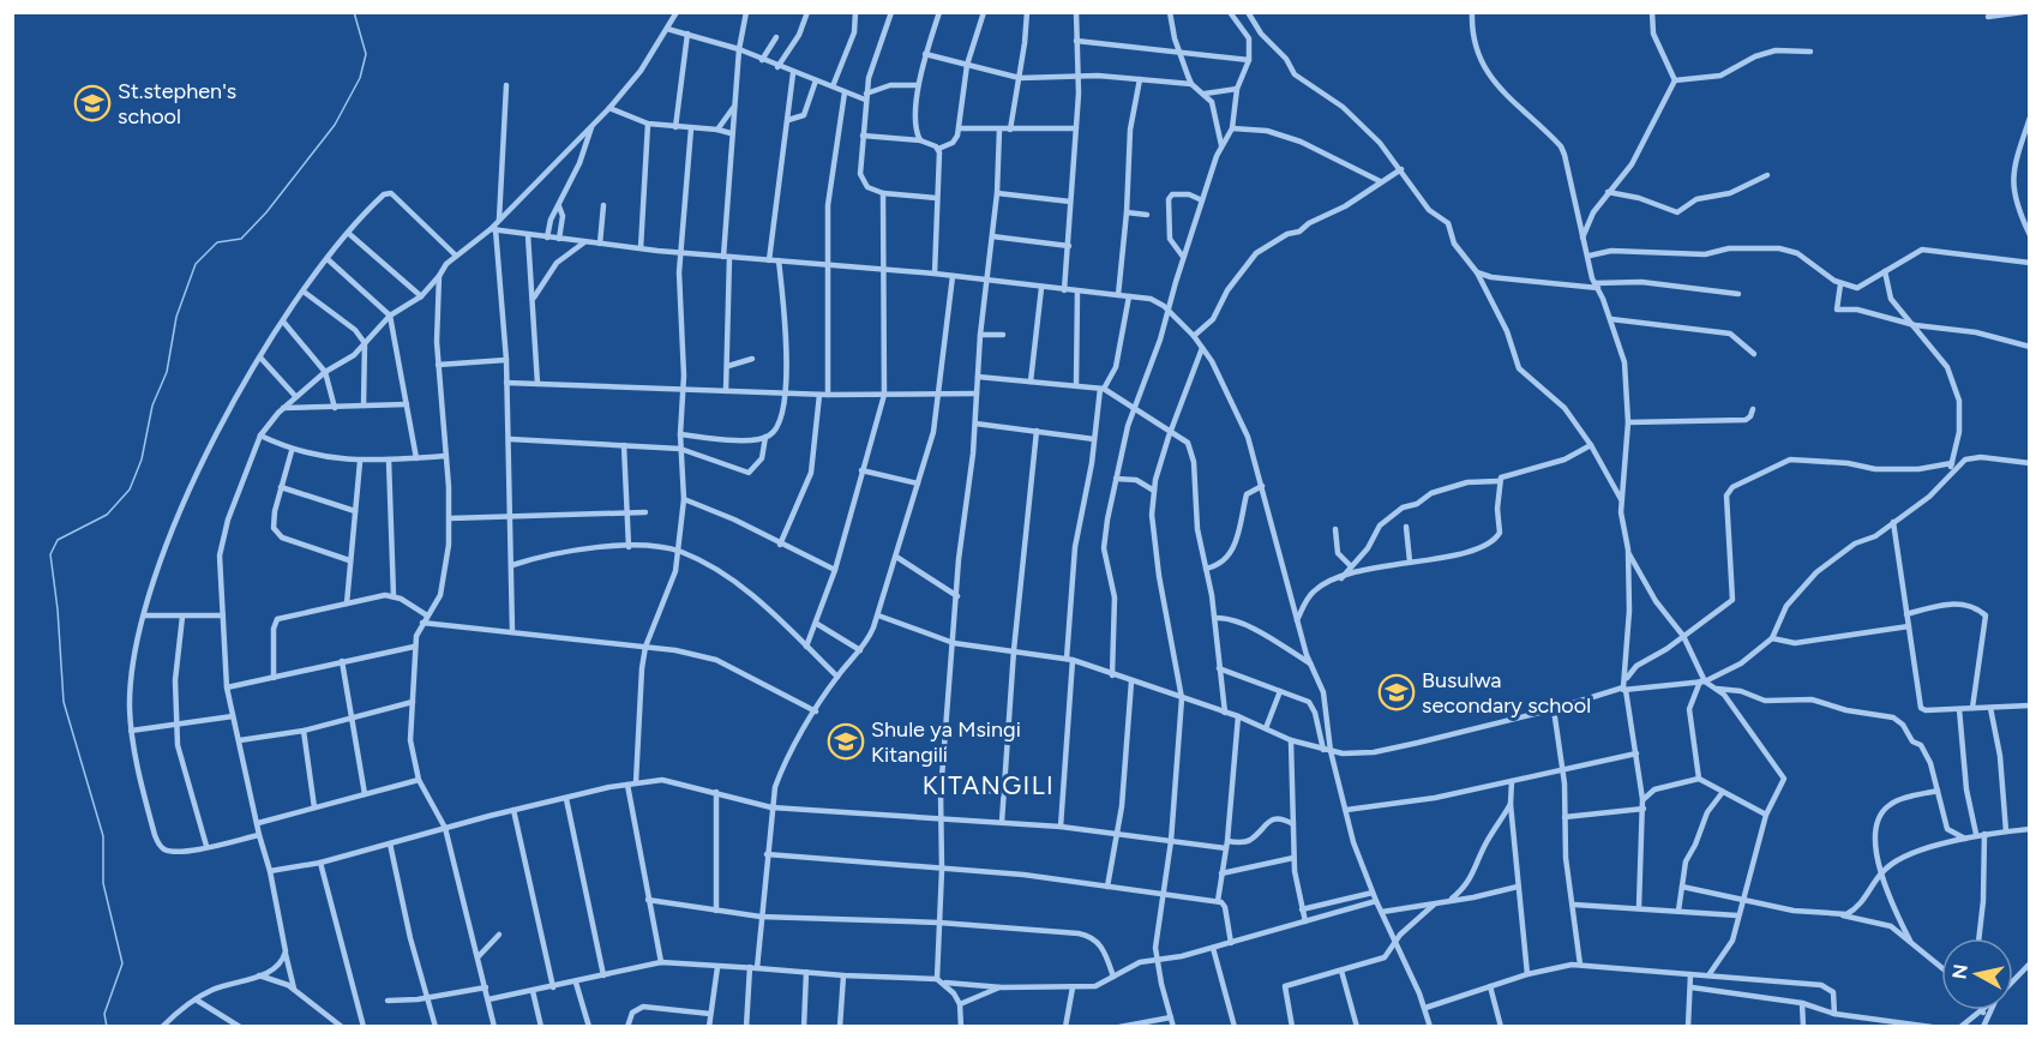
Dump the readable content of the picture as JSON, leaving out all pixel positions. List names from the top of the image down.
{
  "districts": ["KITANGILI"],
  "places": {
    "school or university": ["St.stephen's school", "Busulwa secondary school", "Shule ya Msingi Kitangili"]
  },
  "north": "left"
}
